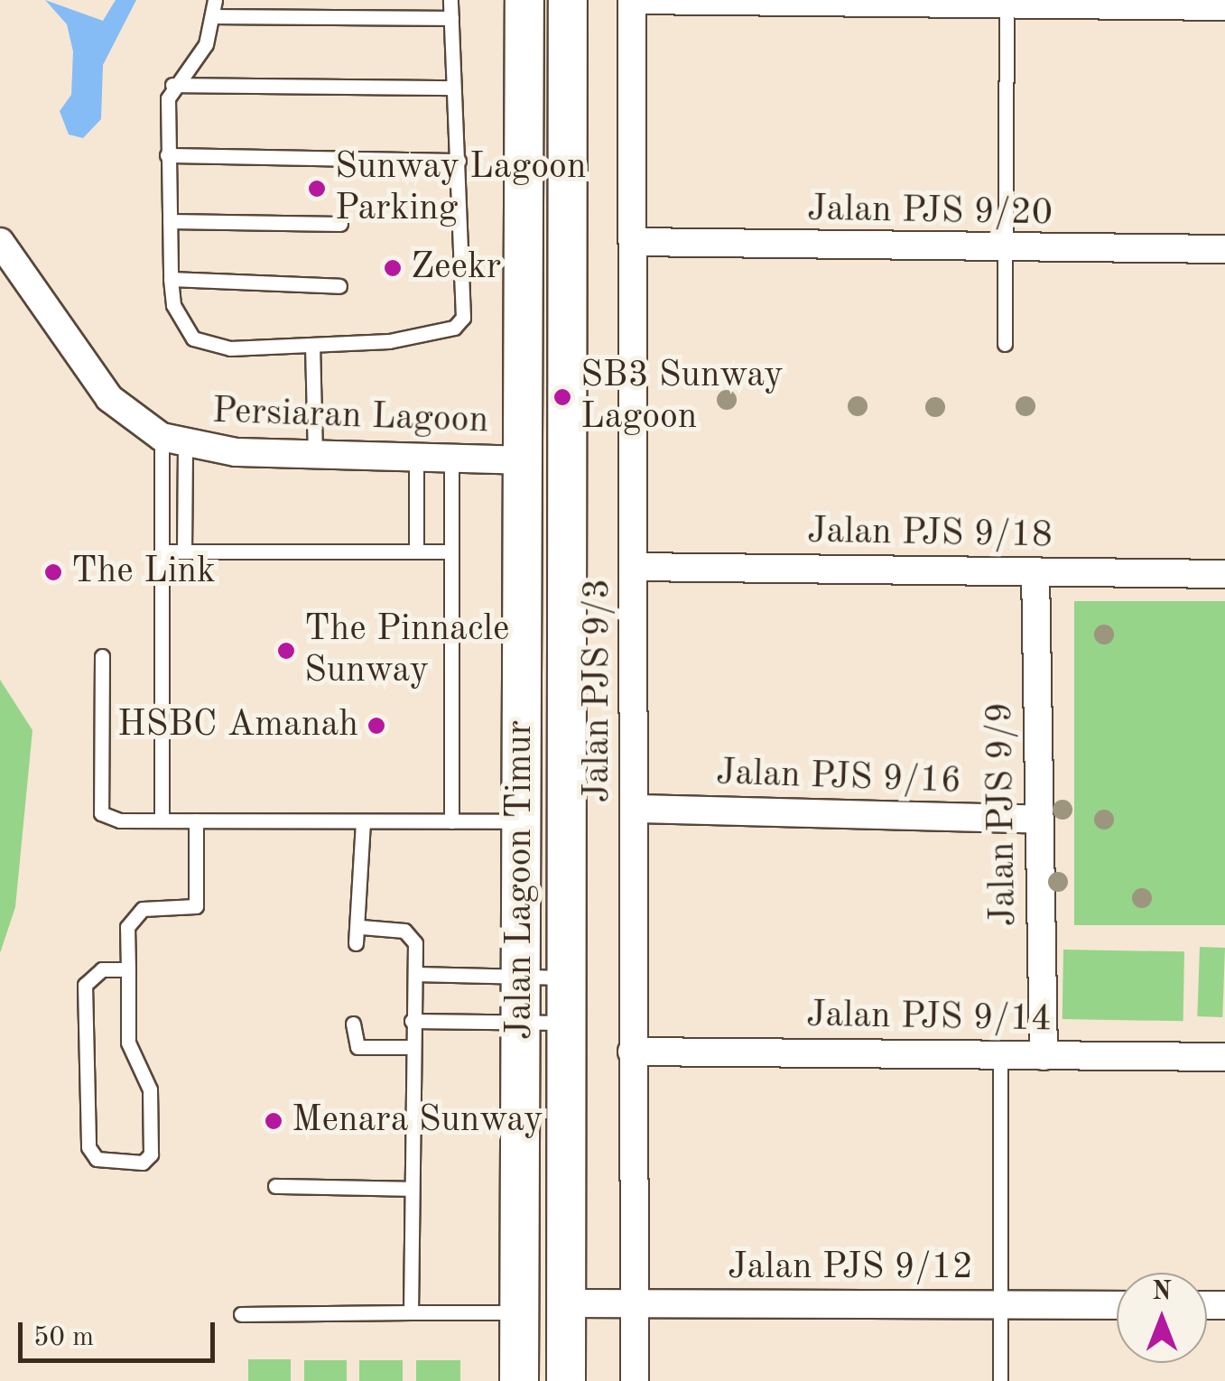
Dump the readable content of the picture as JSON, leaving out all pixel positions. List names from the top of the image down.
{
  "streets": {
    "main road": ["Jalan Lagoon Timur"],
    "street": [
      "Jalan PJS 9/20",
      "Persiaran Lagoon",
      "Jalan PJS 9/18",
      "Jalan PJS 9/3",
      "Jalan PJS 9/16",
      "Jalan PJS 9/9",
      "Jalan PJS 9/14",
      "Jalan PJS 9/12"
    ]
  },
  "crossings": [
    ["Jalan PJS 9/20", "Jalan PJS 9/3"],
    ["Persiaran Lagoon", "Jalan Lagoon Timur"],
    ["Jalan PJS 9/18", "Jalan PJS 9/3"],
    ["Jalan PJS 9/18", "Jalan PJS 9/9"],
    ["Jalan PJS 9/3", "Jalan PJS 9/16"],
    ["Jalan PJS 9/3", "Jalan PJS 9/14"],
    ["Jalan PJS 9/3", "Jalan PJS 9/12"],
    ["Jalan PJS 9/16", "Jalan PJS 9/9"],
    ["Jalan PJS 9/9", "Jalan PJS 9/14"],
    ["Jalan Lagoon Timur", "Jalan PJS 9/12"]
  ],
  "places": [
    "Sunway Lagoon Parking",
    "Zeekr",
    "SB3 Sunway Lagoon",
    "The Link",
    "The Pinnacle Sunway",
    "HSBC Amanah",
    "Menara Sunway"
  ],
  "scale_bar": "50 m",
  "north": "top"
}
